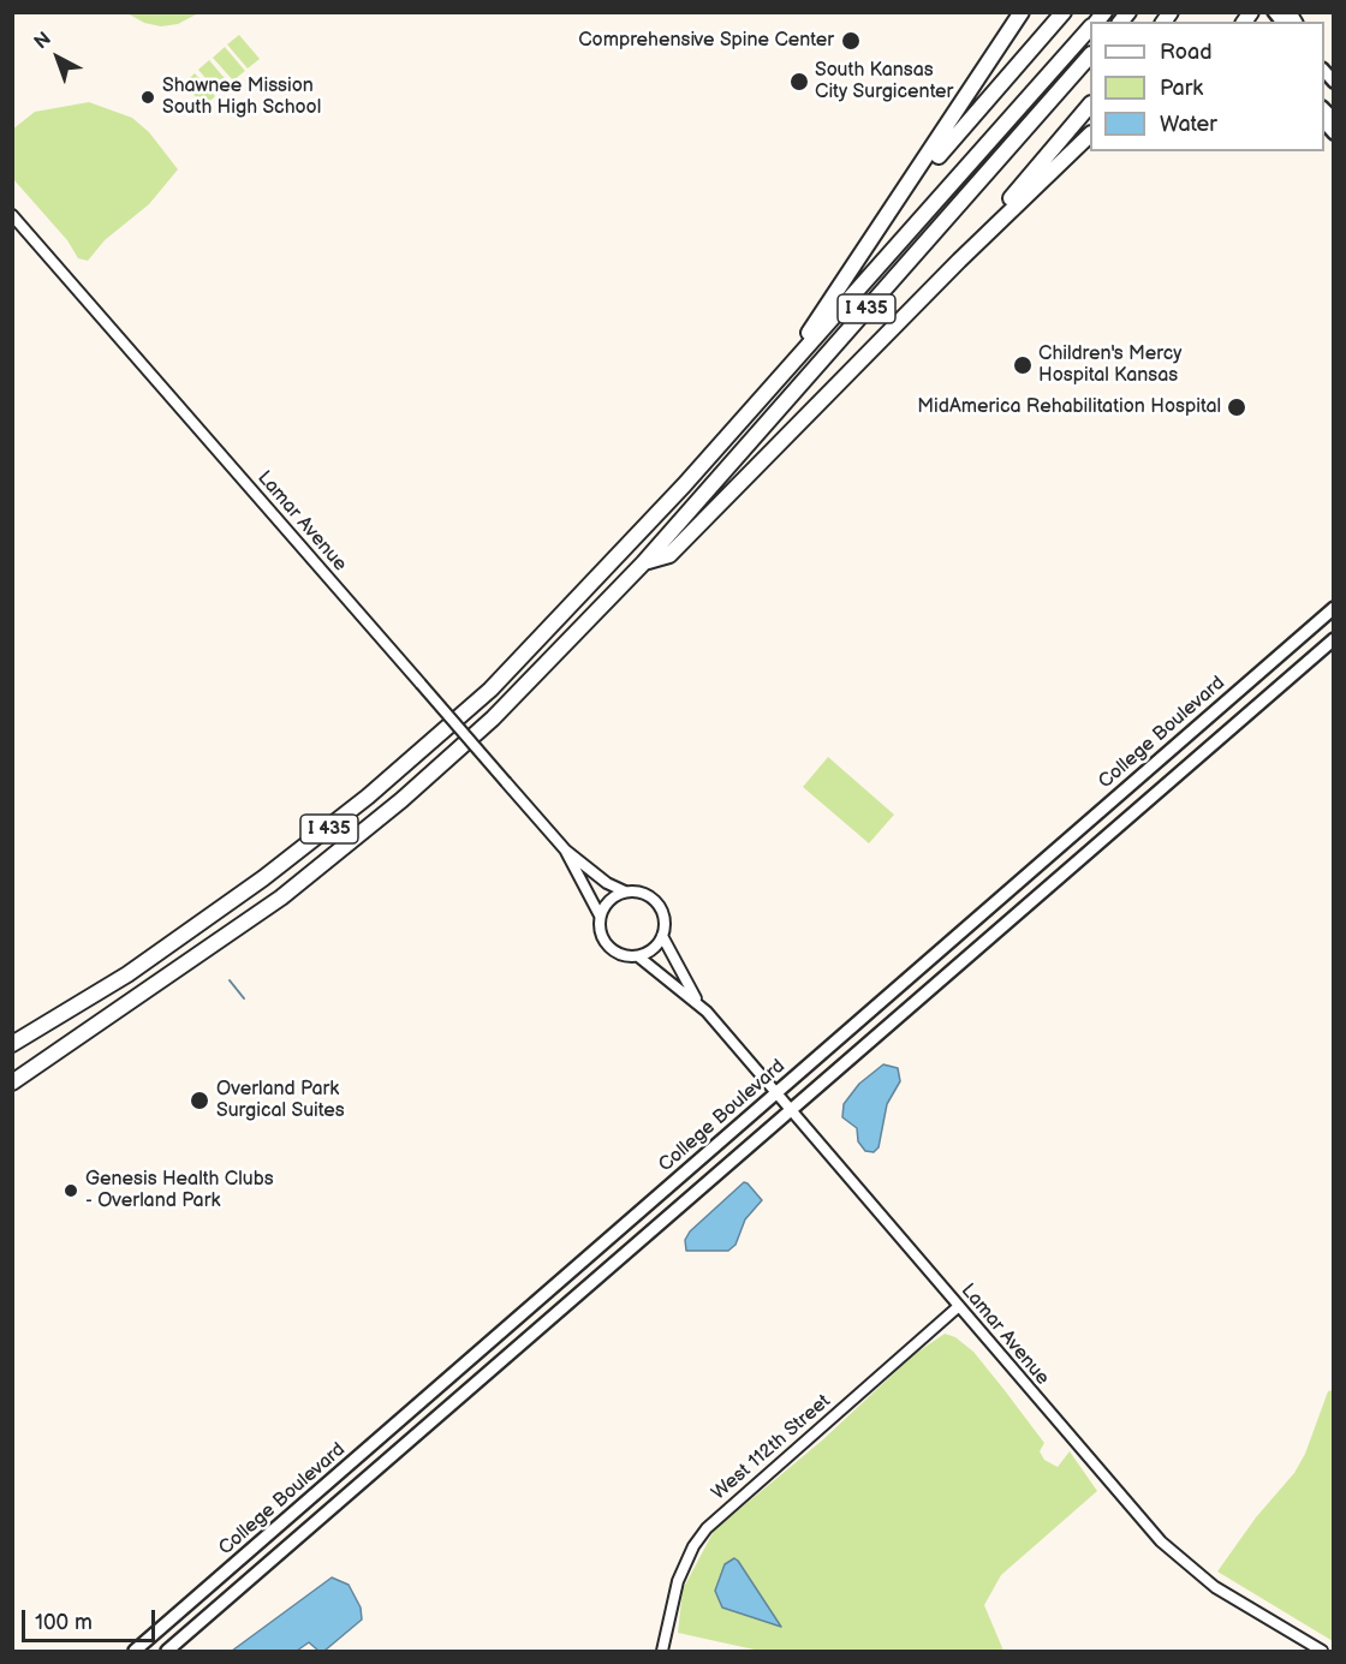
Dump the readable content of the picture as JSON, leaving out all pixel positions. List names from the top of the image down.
{
  "streets": {
    "highway": ["I 435"],
    "main road": ["College Boulevard"],
    "street": ["Lamar Avenue", "West 112th Street"]
  },
  "crossings": [
    ["Lamar Avenue", "College Boulevard"],
    ["Lamar Avenue", "West 112th Street"]
  ],
  "places": [
    "Comprehensive Spine Center",
    "South Kansas City Surgicenter",
    "Shawnee Mission South High School",
    "Children's Mercy Hospital Kansas",
    "MidAmerica Rehabilitation Hospital",
    "Overland Park Surgical Suites",
    "Genesis Health Clubs - Overland Park"
  ],
  "legend": ["Road", "Park", "Water"],
  "scale_bar": "100 m",
  "north": "top left"
}
